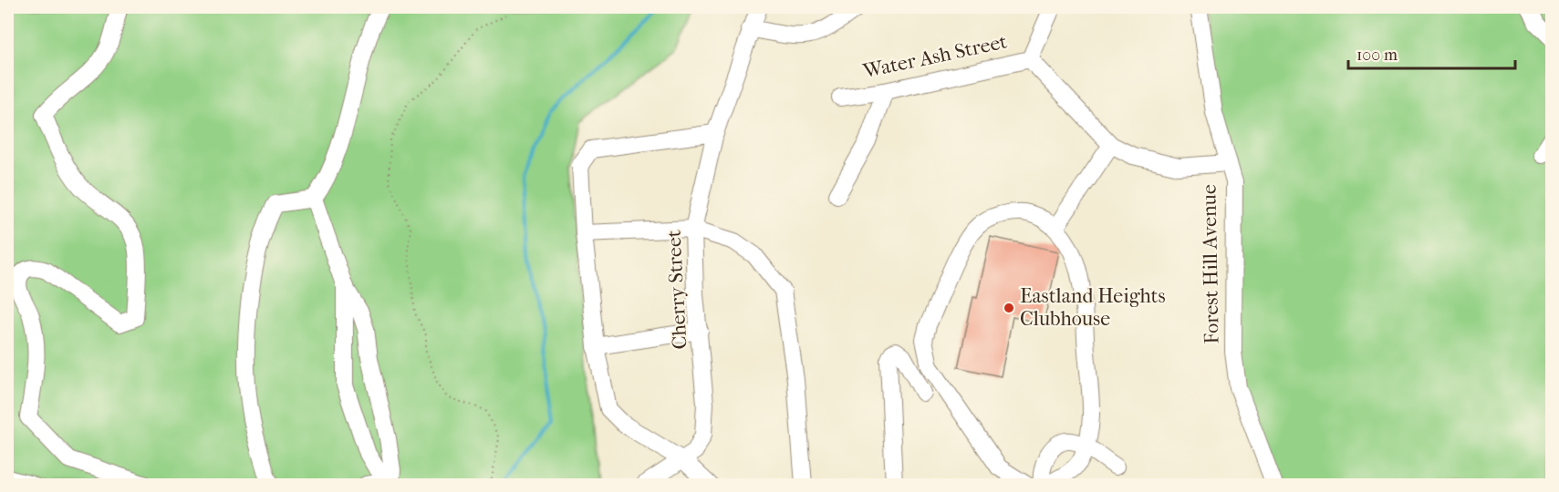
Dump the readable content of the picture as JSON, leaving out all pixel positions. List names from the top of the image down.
{
  "streets": {
    "street": ["Water Ash Street", "Forest Hill Avenue", "Cherry Street"]
  },
  "crossings": [
    ["Water Ash Street", "Forest Hill Avenue"]
  ],
  "places": ["Eastland Heights Clubhouse"],
  "scale_bar": "100 m"
}
